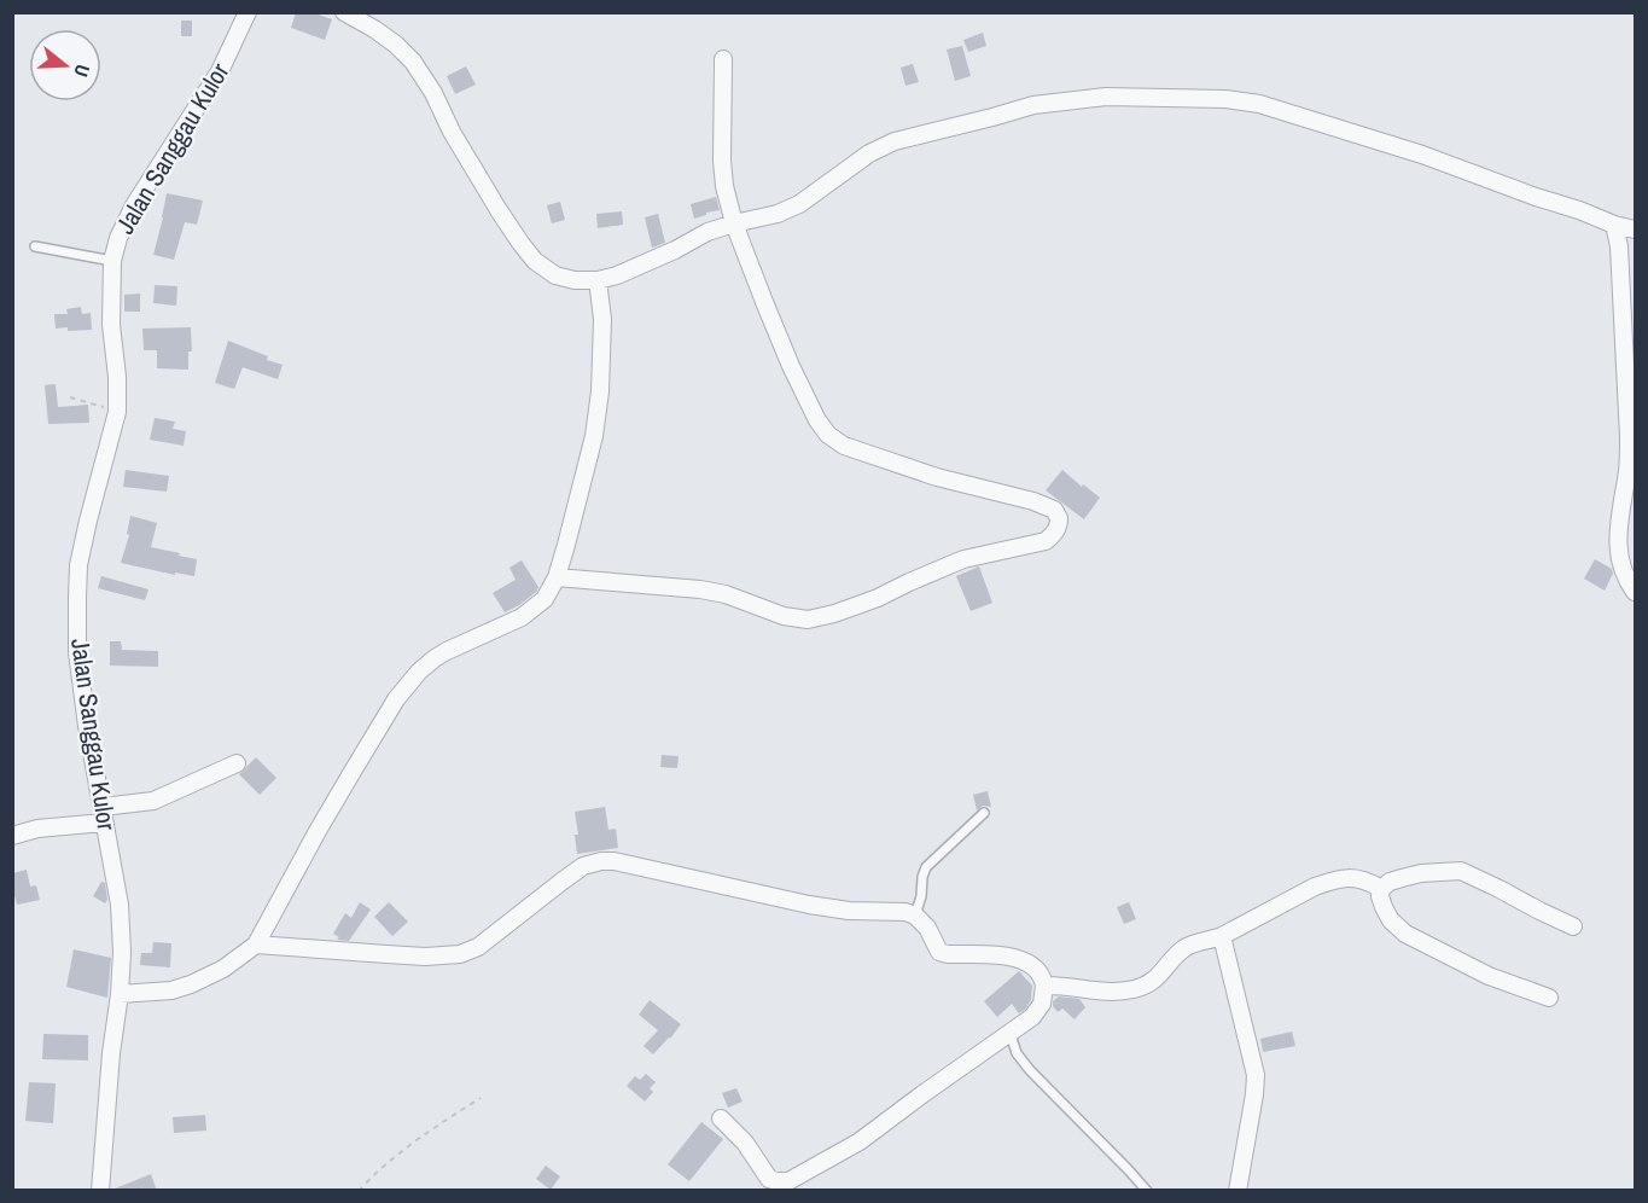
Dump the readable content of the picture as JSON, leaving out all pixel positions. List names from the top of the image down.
{
  "streets": {
    "street": ["Jalan Sanggau Kulor"]
  },
  "north": "right"
}
